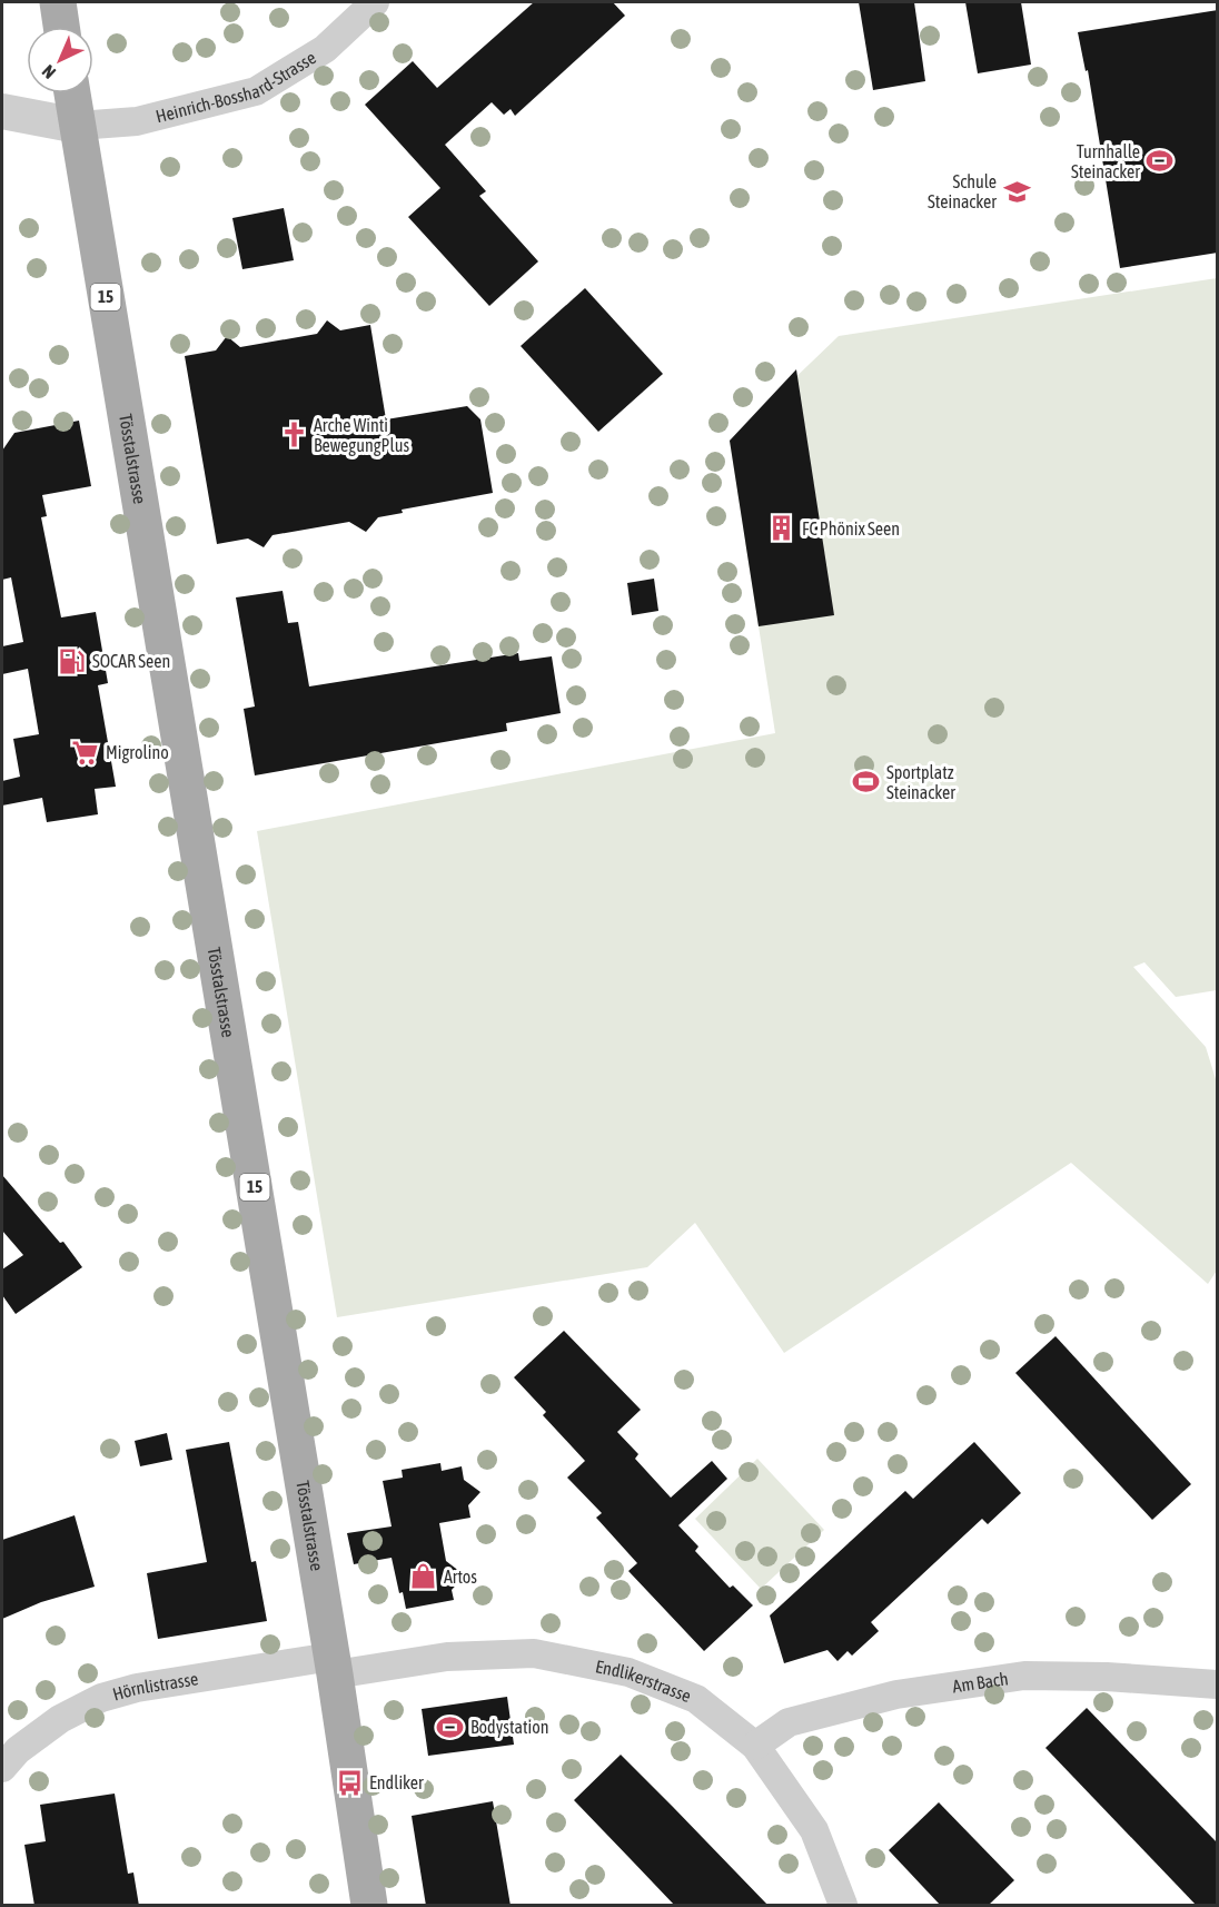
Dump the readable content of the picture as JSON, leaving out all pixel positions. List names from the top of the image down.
{
  "streets": {
    "main road": ["15", "Tösstalstrasse"],
    "street": [
      "Heinrich-Bosshard-Strasse",
      "Endlikerstrasse",
      "Am Bach",
      "Hörnlistrasse"
    ]
  },
  "crossings": [
    ["Heinrich-Bosshard-Strasse", "Tösstalstrasse"],
    ["Tösstalstrasse", "Endlikerstrasse"],
    ["Tösstalstrasse", "Hörnlistrasse"],
    ["Endlikerstrasse", "Am Bach"],
    ["Endlikerstrasse", "Hörnlistrasse"]
  ],
  "places": {
    "sports": ["Turnhalle Steinacker", "Sportplatz Steinacker", "Bodystation"],
    "school or university": ["Schule Steinacker"],
    "church": ["Arche Winti BewegungPlus"],
    "building": ["FC Phönix Seen"],
    "fuel station": ["SOCAR Seen"],
    "supermarket": ["Migrolino"],
    "shop": ["Artos"],
    "bus stop": ["Endliker"]
  },
  "north": "bottom left"
}
